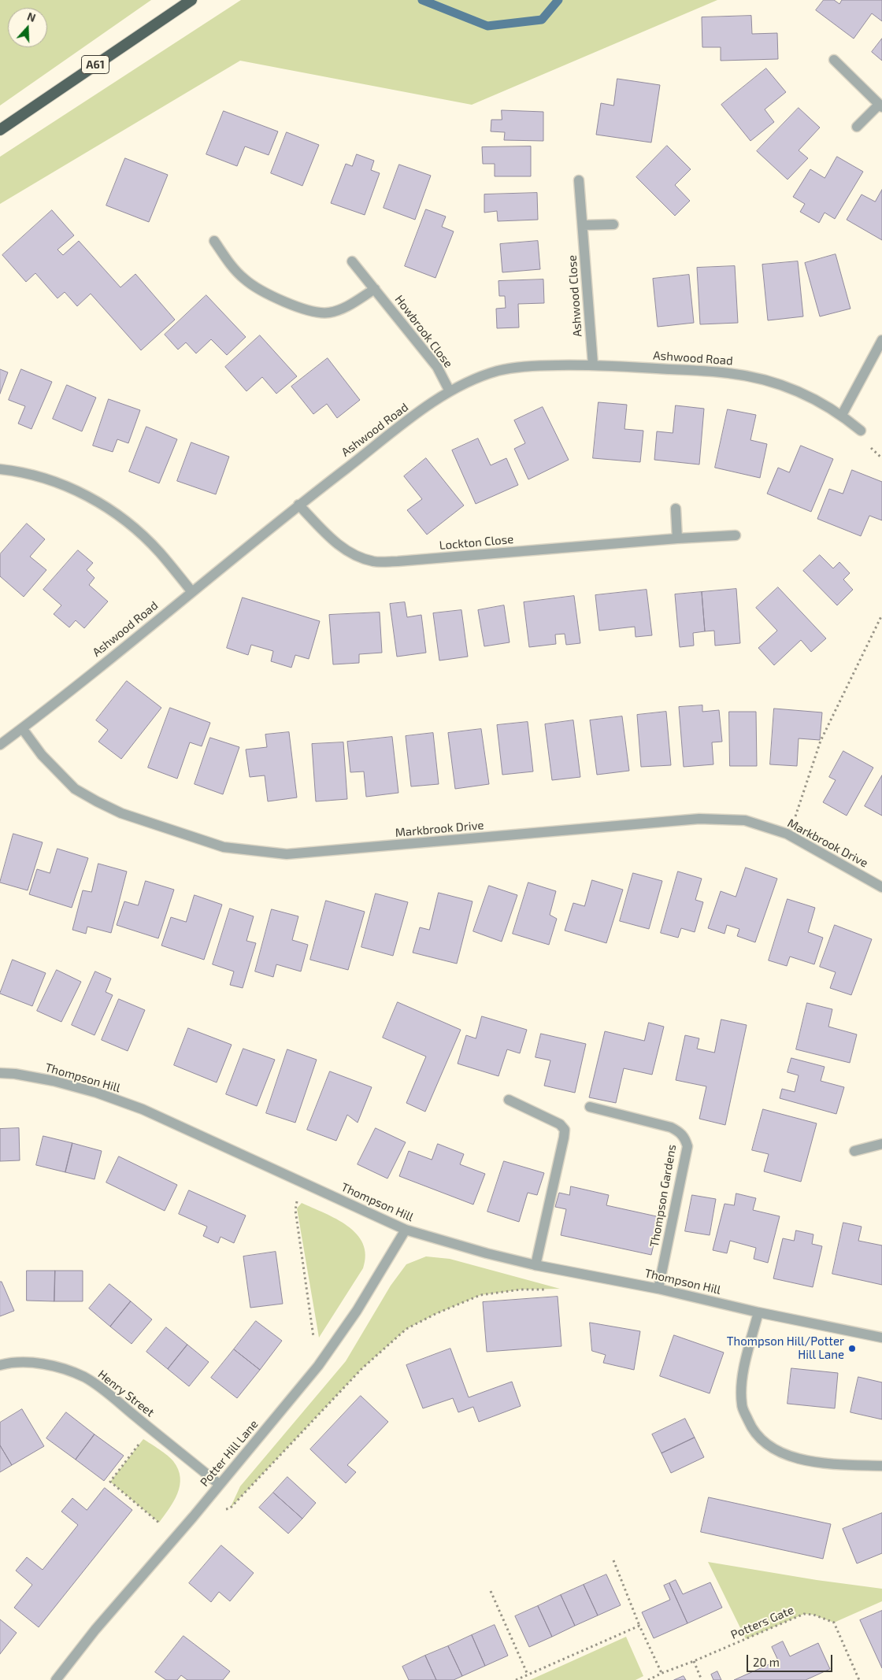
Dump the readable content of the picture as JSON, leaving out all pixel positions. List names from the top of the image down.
{
  "streets": {
    "highway": ["A61"],
    "street": [
      "Ashwood Close",
      "Howbrook Close",
      "Ashwood Road",
      "Lockton Close",
      "Markbrook Drive",
      "Thompson Hill",
      "Thompson Gardens",
      "Henry Street",
      "Potter Hill Lane"
    ],
    "path": ["Potters Gate"]
  },
  "crossings": [
    ["Ashwood Close", "Ashwood Road"],
    ["Howbrook Close", "Ashwood Road"],
    ["Ashwood Road", "Lockton Close"],
    ["Ashwood Road", "Markbrook Drive"],
    ["Thompson Hill", "Thompson Gardens"],
    ["Thompson Hill", "Potter Hill Lane"],
    ["Henry Street", "Potter Hill Lane"]
  ],
  "places": ["Thompson Hill/Potter Hill Lane"],
  "scale_bar": "20 m",
  "north": "top"
}
